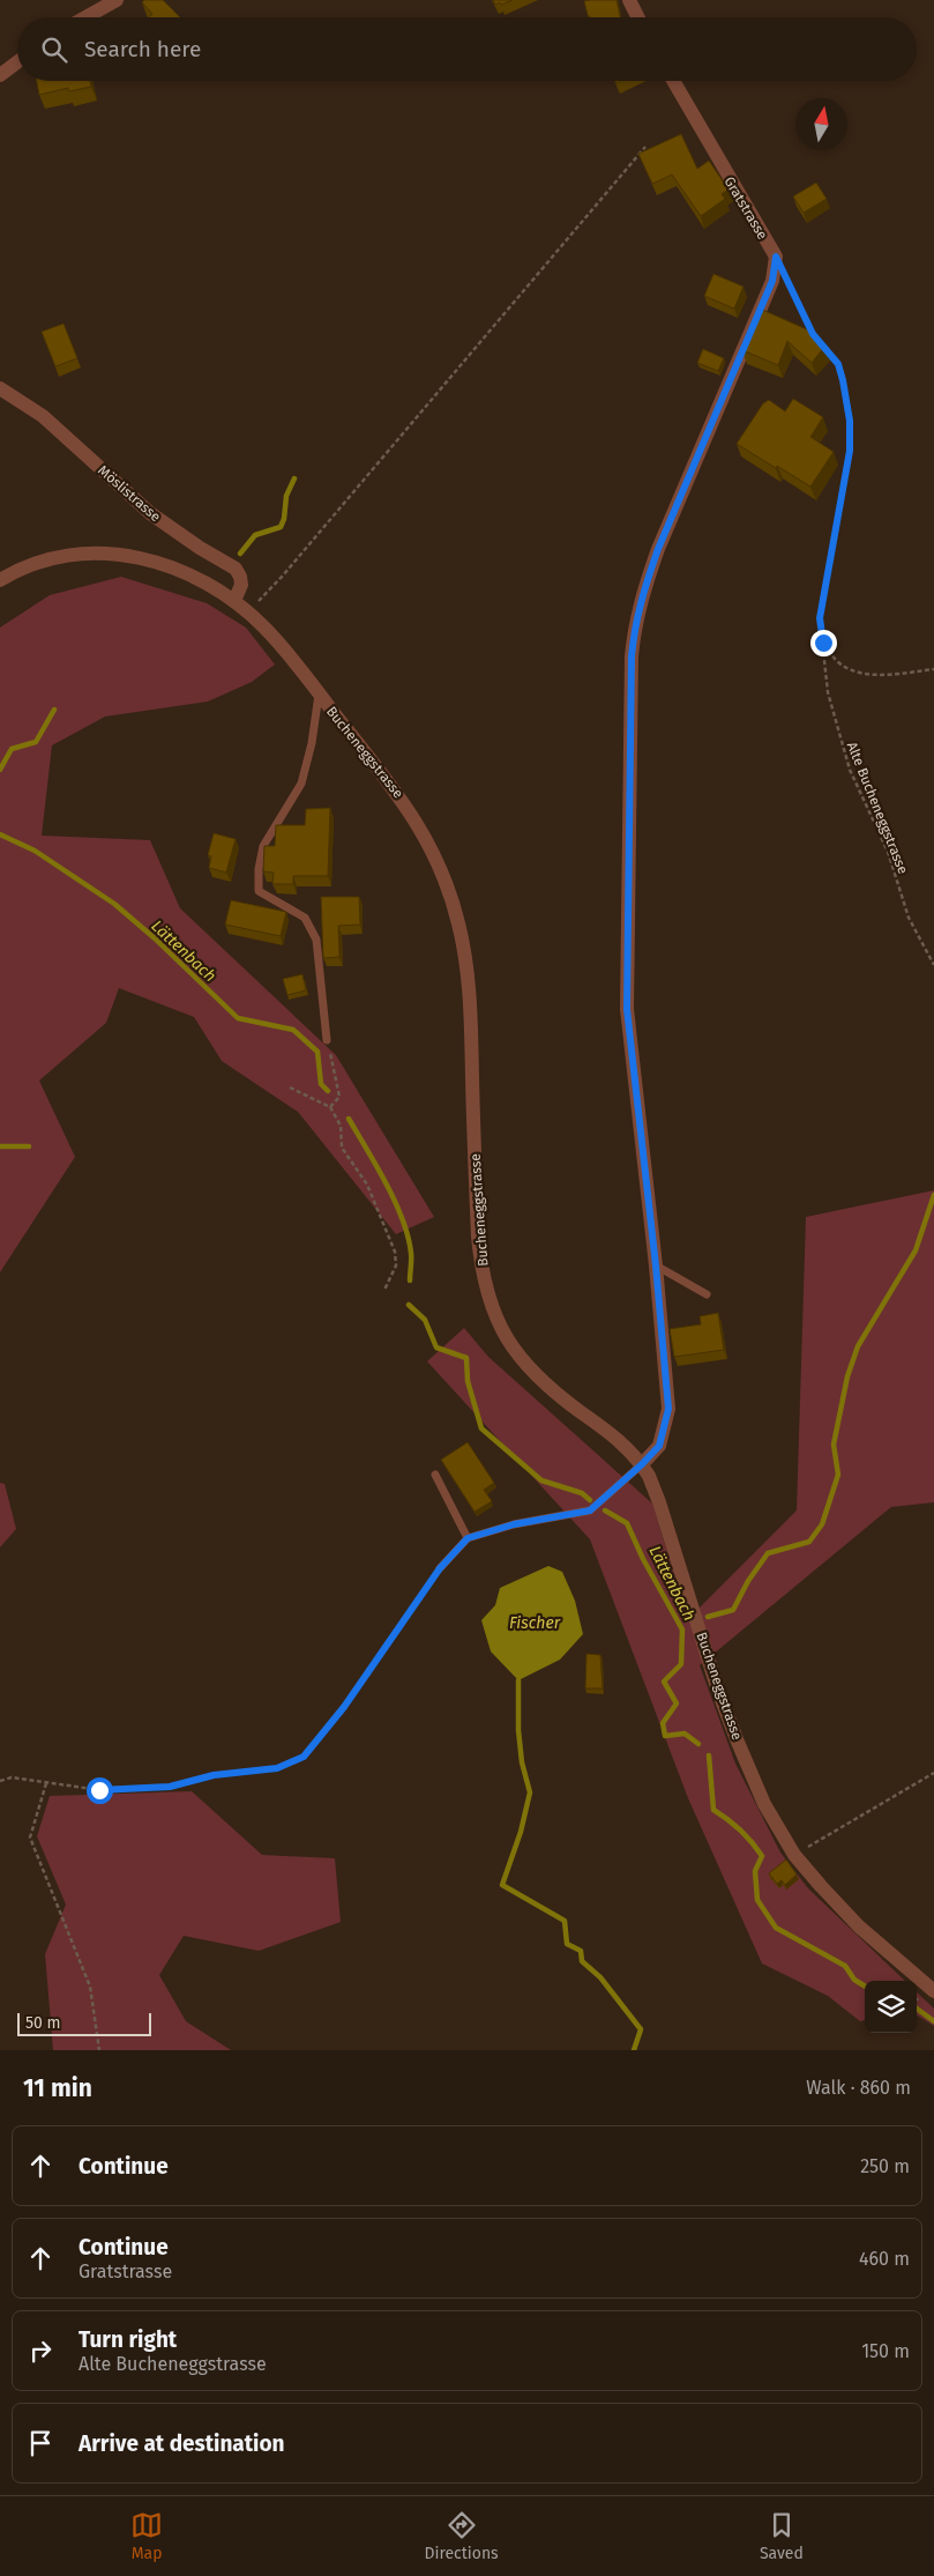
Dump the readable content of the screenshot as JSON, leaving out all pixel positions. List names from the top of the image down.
{
  "streets": {
    "street": ["Gratstrasse", "Möslistrasse", "Bucheneggstrasse"],
    "path": ["Alte Bucheneggstrasse"]
  },
  "crossings": [
    ["Möslistrasse", "Bucheneggstrasse"]
  ],
  "water": ["Lättenbach", "Fischer"],
  "scale_bar": "50 m",
  "north": "top",
  "page": {
    "search": "Search here",
    "scale": "50 m",
    "heading": ["11 min", "Walk · 860 m"],
    "list": [
      ["Continue", "250 m"],
      ["Continue", "Gratstrasse", "460 m"],
      ["Turn right", "Alte Bucheneggstrasse", "150 m"],
      "Arrive at destination"
    ],
    "nav": ["Map", "Directions", "Saved"]
  }
}
